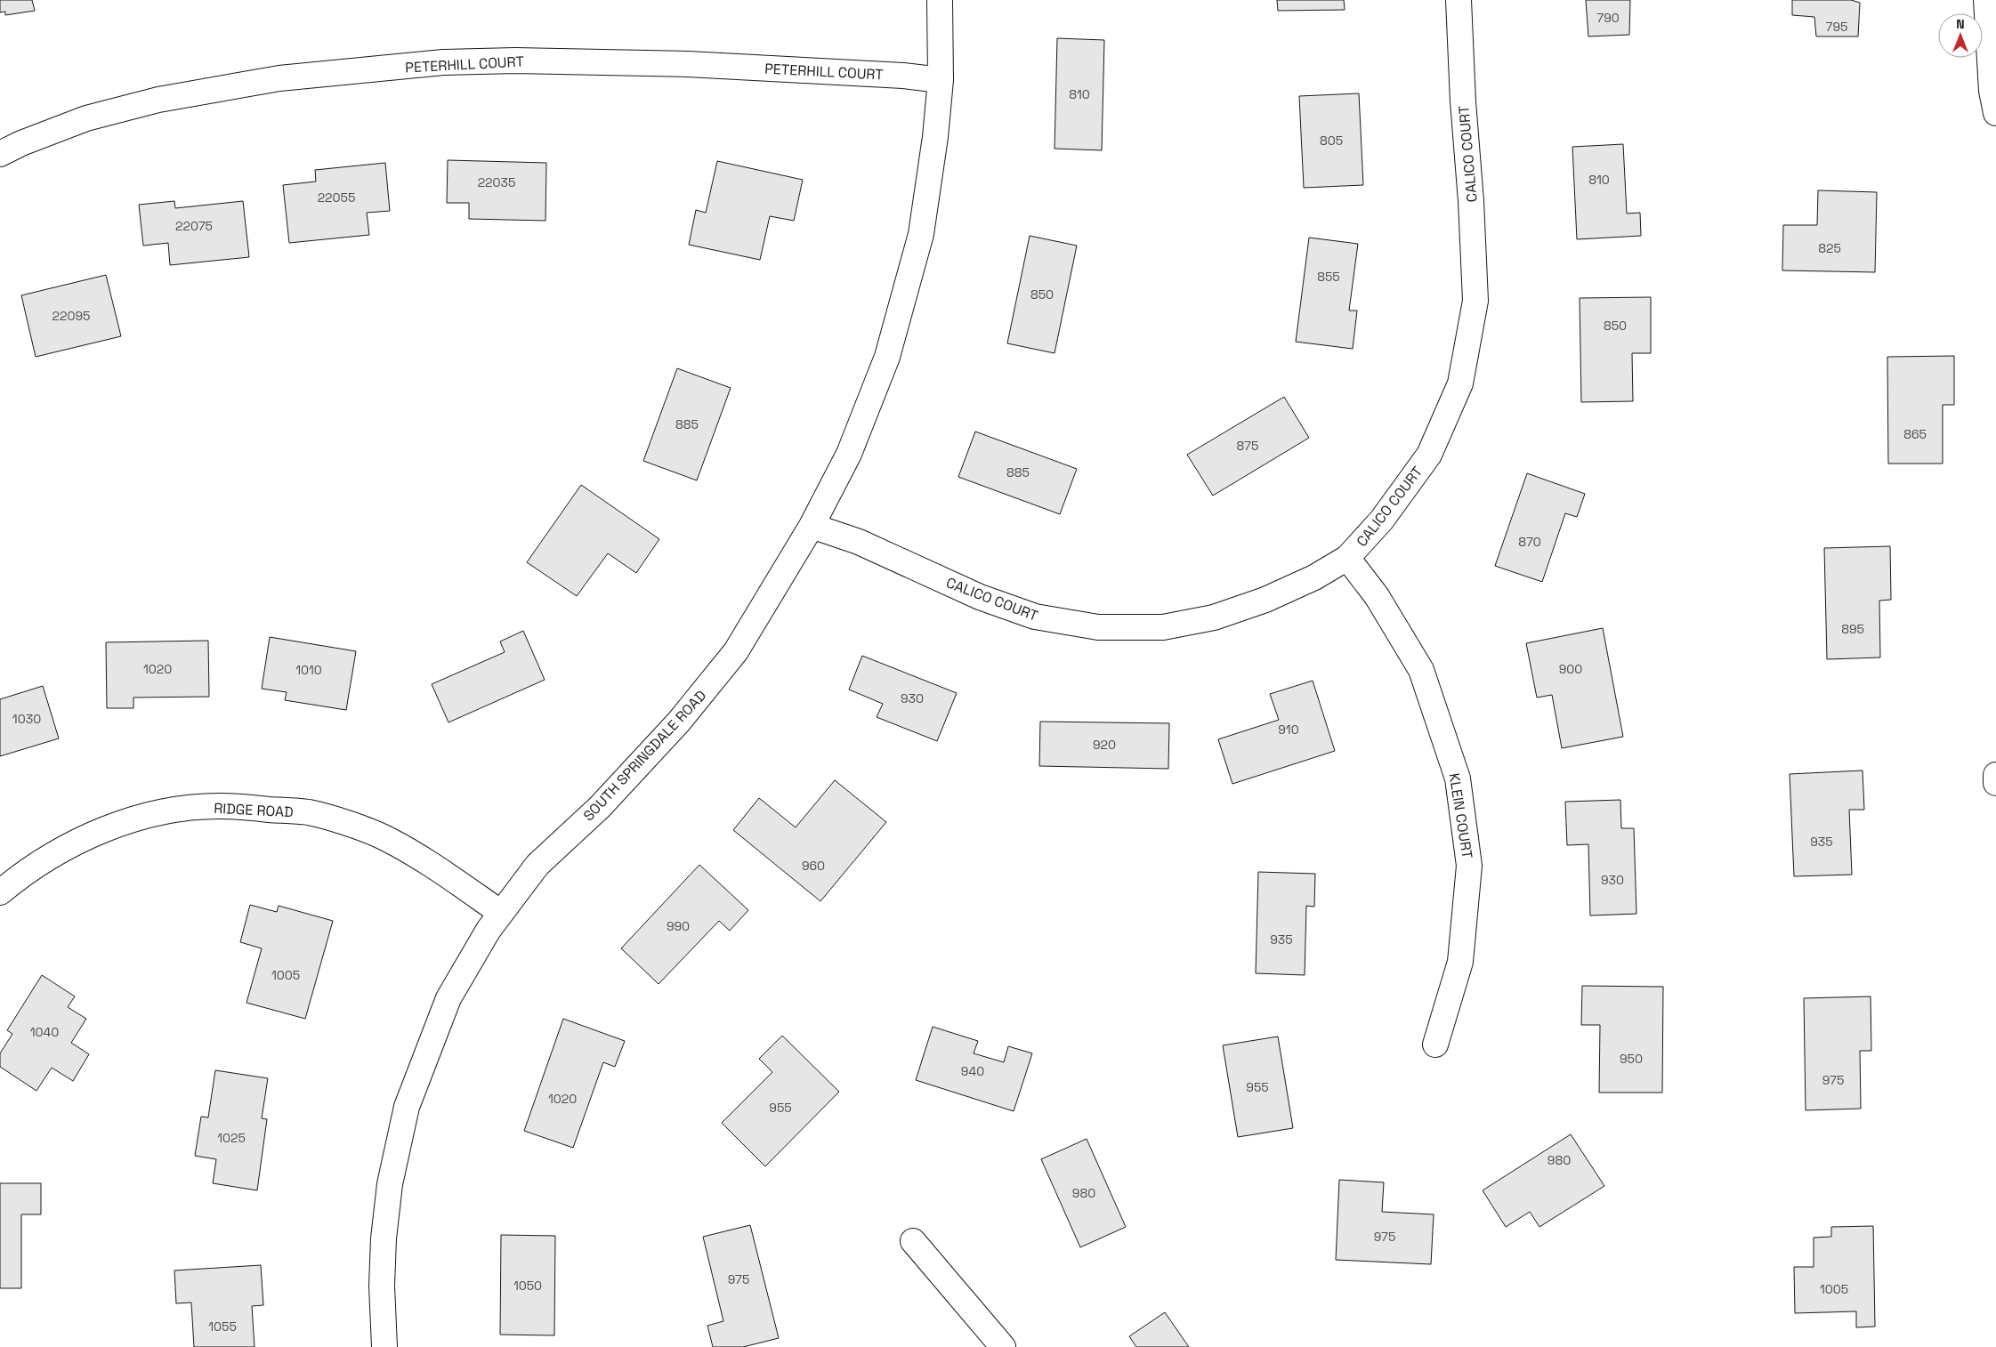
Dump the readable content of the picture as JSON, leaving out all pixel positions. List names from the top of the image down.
{
  "streets": {
    "street": [
      "PETERHILL COURT",
      "CALICO COURT",
      "SOUTH SPRINGDALE ROAD",
      "RIDGE ROAD",
      "KLEIN COURT"
    ]
  },
  "crossings": [
    ["PETERHILL COURT", "SOUTH SPRINGDALE ROAD"],
    ["CALICO COURT", "SOUTH SPRINGDALE ROAD"],
    ["CALICO COURT", "KLEIN COURT"],
    ["SOUTH SPRINGDALE ROAD", "RIDGE ROAD"]
  ],
  "house_numbers": [
    "790",
    "795",
    "810",
    "805",
    "810",
    "22035",
    "22055",
    "22075",
    "825",
    "855",
    "850",
    "22095",
    "850",
    "885",
    "865",
    "875",
    "885",
    "870",
    "895",
    "1020",
    "900",
    "1010",
    "930",
    "1030",
    "910",
    "920",
    "935",
    "960",
    "930",
    "990",
    "935",
    "1005",
    "1040",
    "950",
    "940",
    "975",
    "955",
    "1020",
    "955",
    "1025",
    "980",
    "980",
    "975",
    "975",
    "1050",
    "1005",
    "1055"
  ],
  "north": "top"
}
